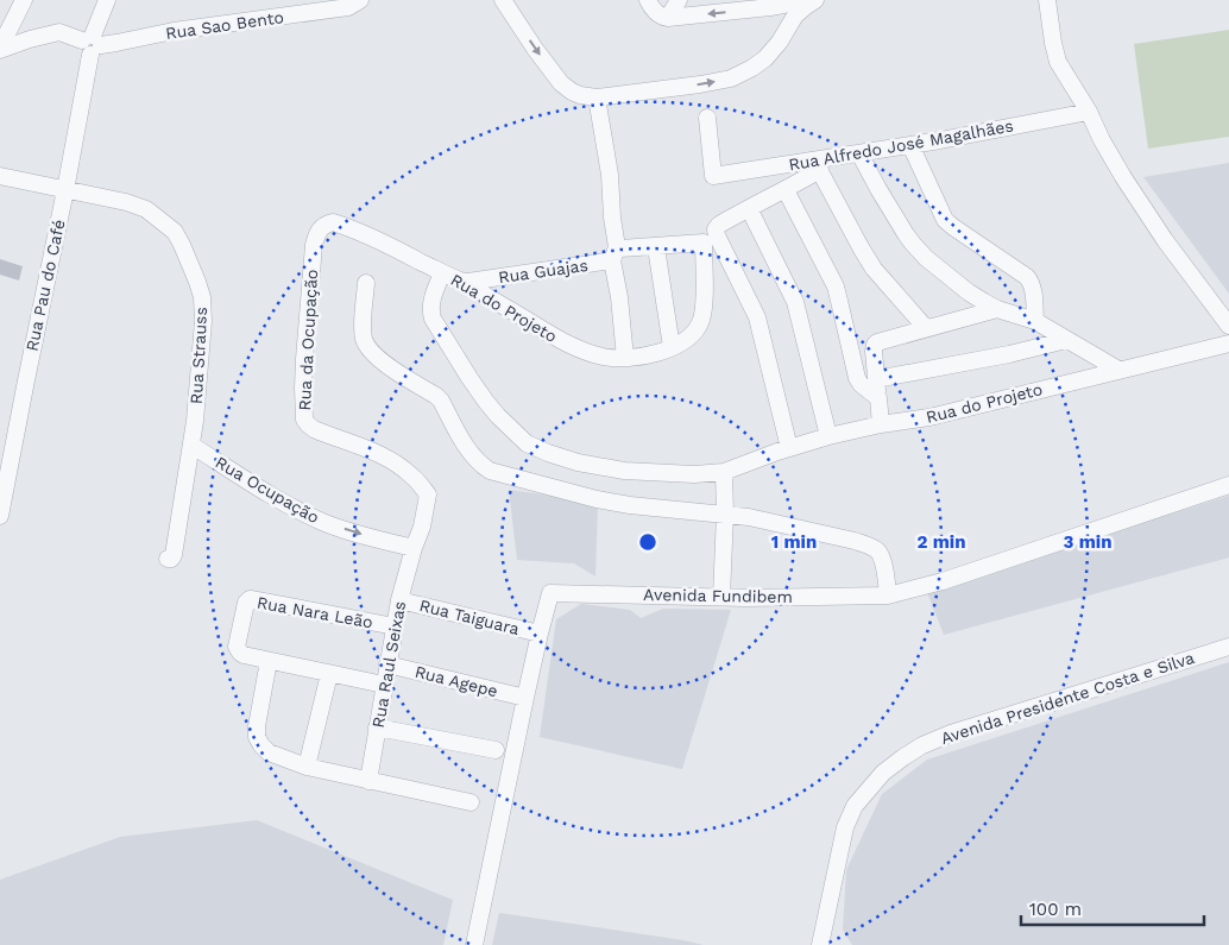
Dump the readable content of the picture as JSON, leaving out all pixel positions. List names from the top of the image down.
{
  "streets": {
    "street": [
      "Rua Sao Bento",
      "Rua Alfredo José Magalhães",
      "Rua Guajas",
      "Rua Pau do Café",
      "Rua do Projeto",
      "Rua da Ocupação",
      "Rua Strauss",
      "Rua Ocupação",
      "Avenida Fundibem",
      "Rua Nara Leão",
      "Rua Taiguara",
      "Rua Raul Seixas",
      "Rua Agepe",
      "Avenida Presidente Costa e Silva"
    ]
  },
  "crossings": [
    ["Rua Sao Bento", "Rua Pau do Café"],
    ["Rua Guajas", "Rua do Projeto"],
    ["Rua Pau do Café", "Rua Strauss"],
    ["Rua do Projeto", "Rua da Ocupação"],
    ["Rua da Ocupação", "Rua Ocupação"],
    ["Rua da Ocupação", "Rua Raul Seixas"],
    ["Rua Strauss", "Rua Ocupação"],
    ["Rua Ocupação", "Rua Raul Seixas"],
    ["Avenida Fundibem", "Rua Taiguara"],
    ["Avenida Fundibem", "Rua Agepe"],
    ["Rua Nara Leão", "Rua Raul Seixas"],
    ["Rua Taiguara", "Rua Raul Seixas"],
    ["Rua Raul Seixas", "Rua Agepe"]
  ],
  "scale_bar": "100 m",
  "rings": ["1 min", "2 min", "3 min"]
}
